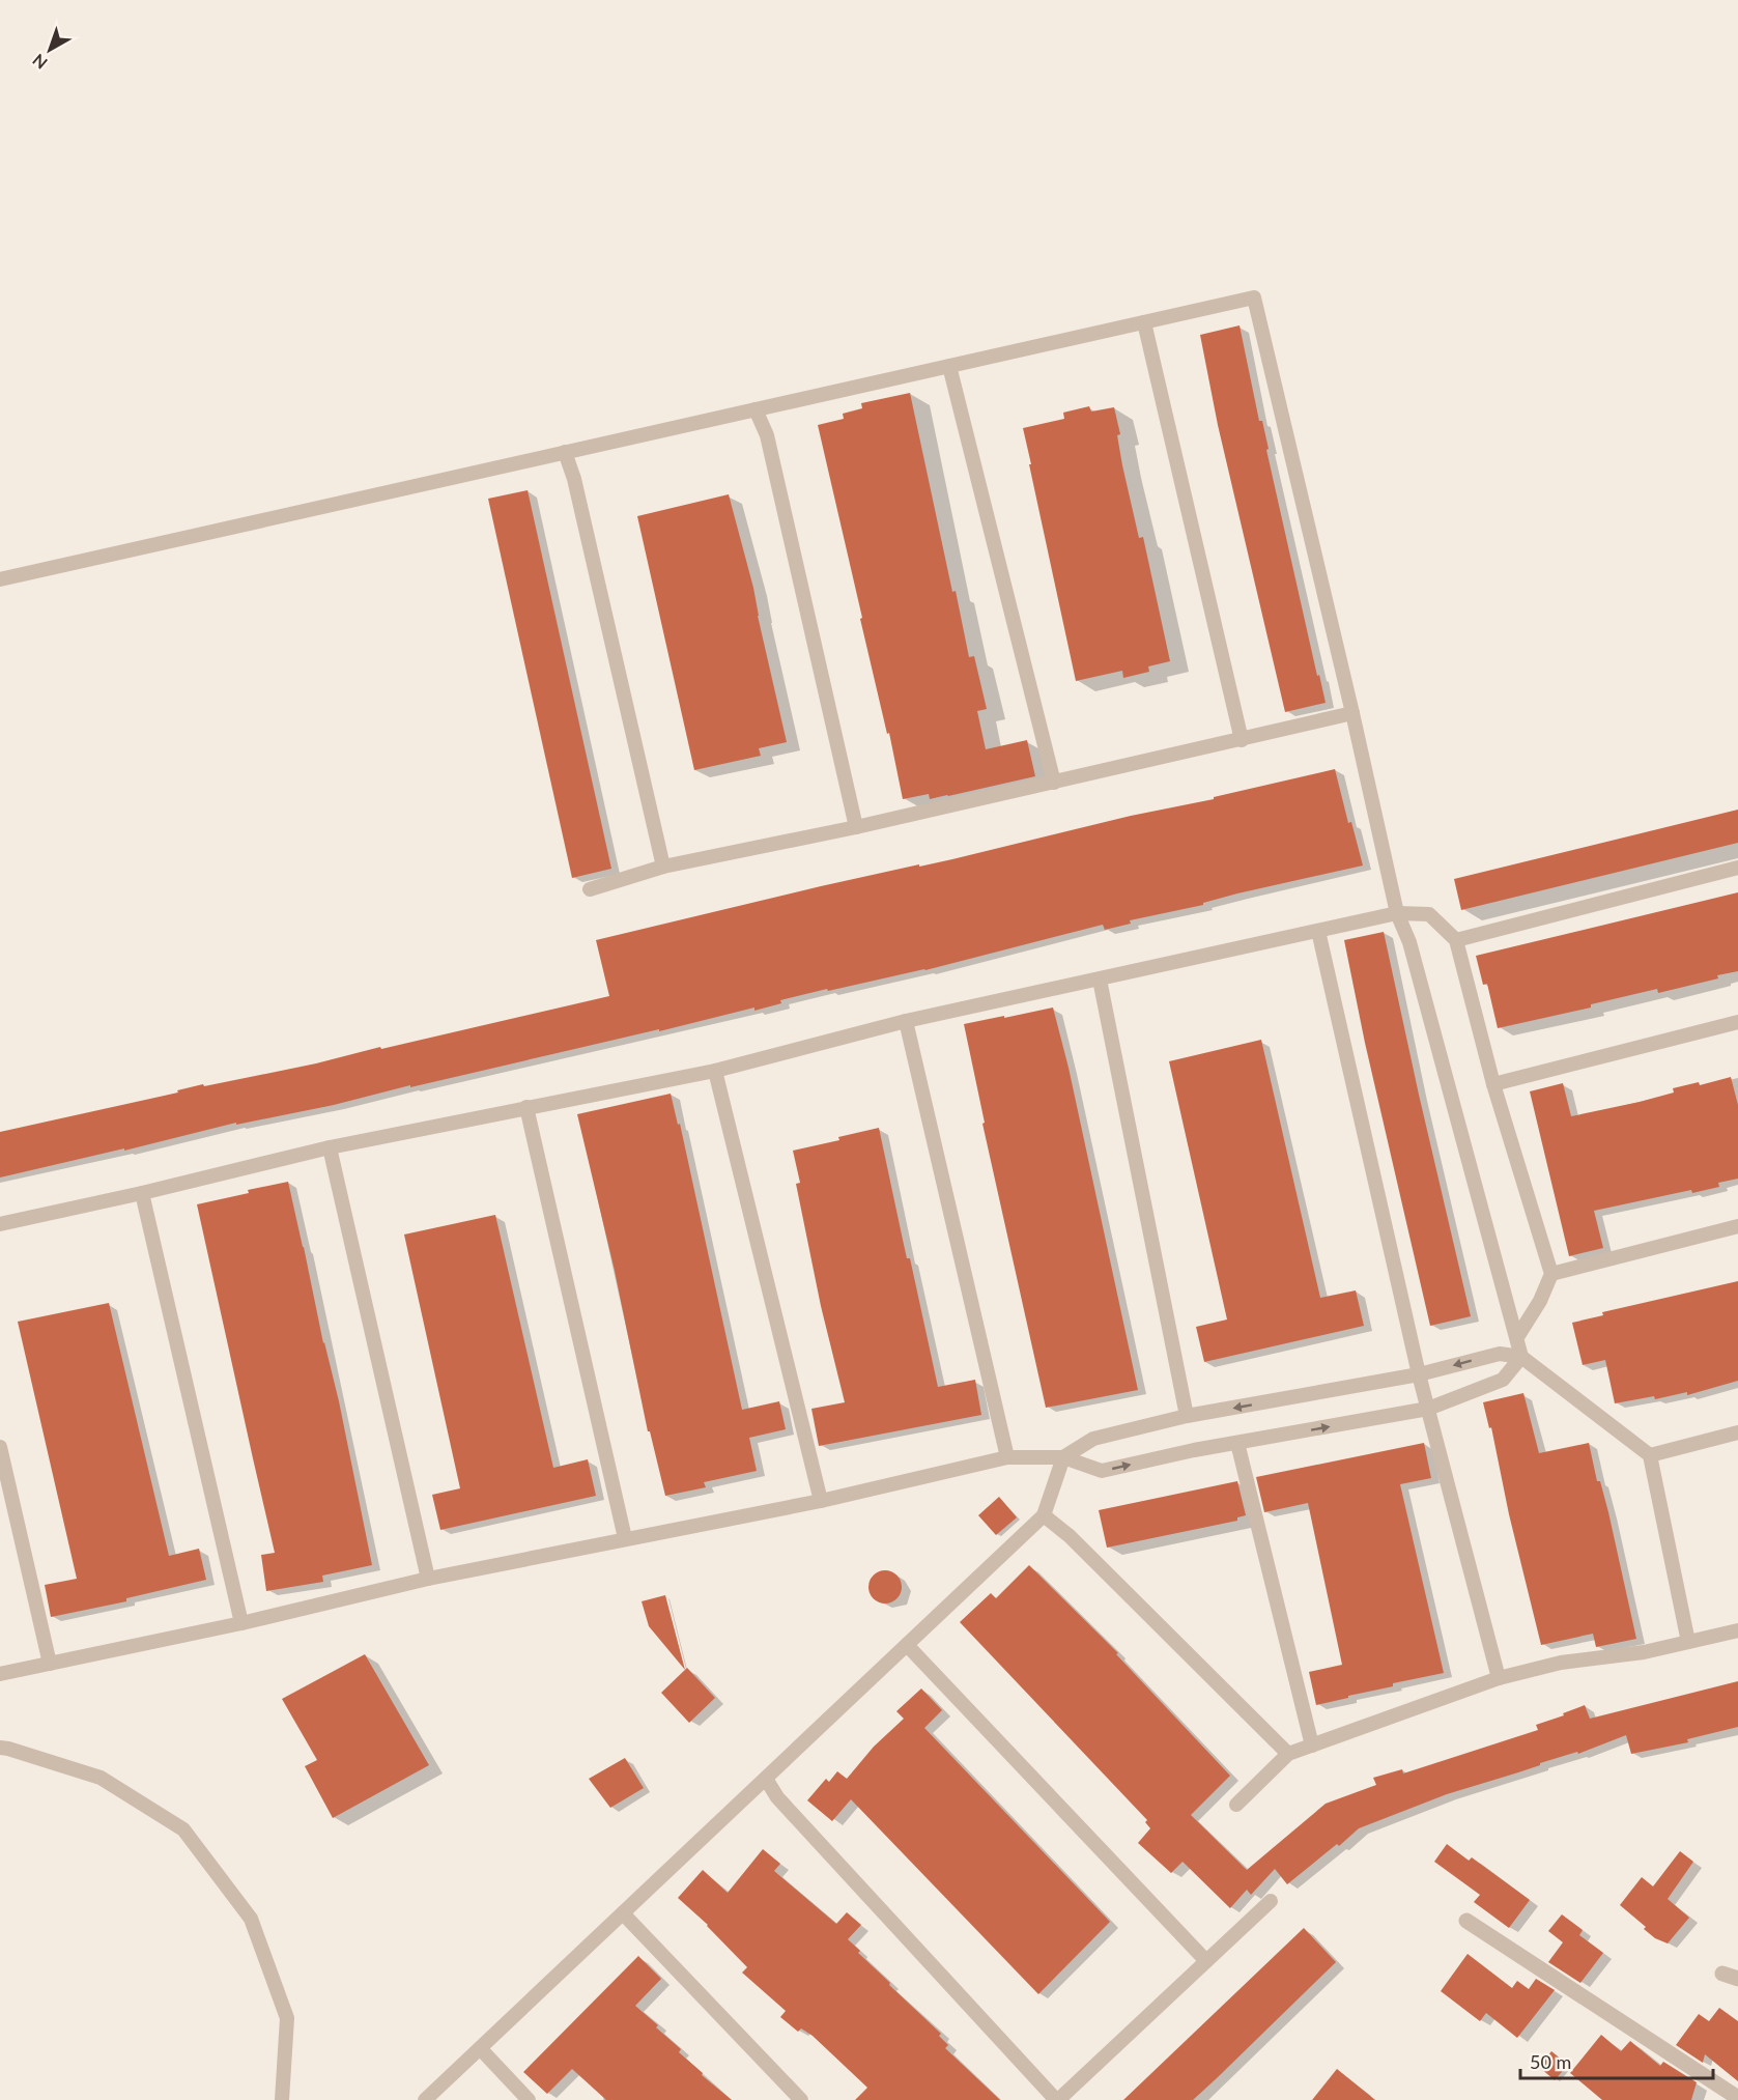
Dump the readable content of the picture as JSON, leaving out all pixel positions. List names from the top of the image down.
{
  "scale_bar": "50 m",
  "north": "bottom left"
}
